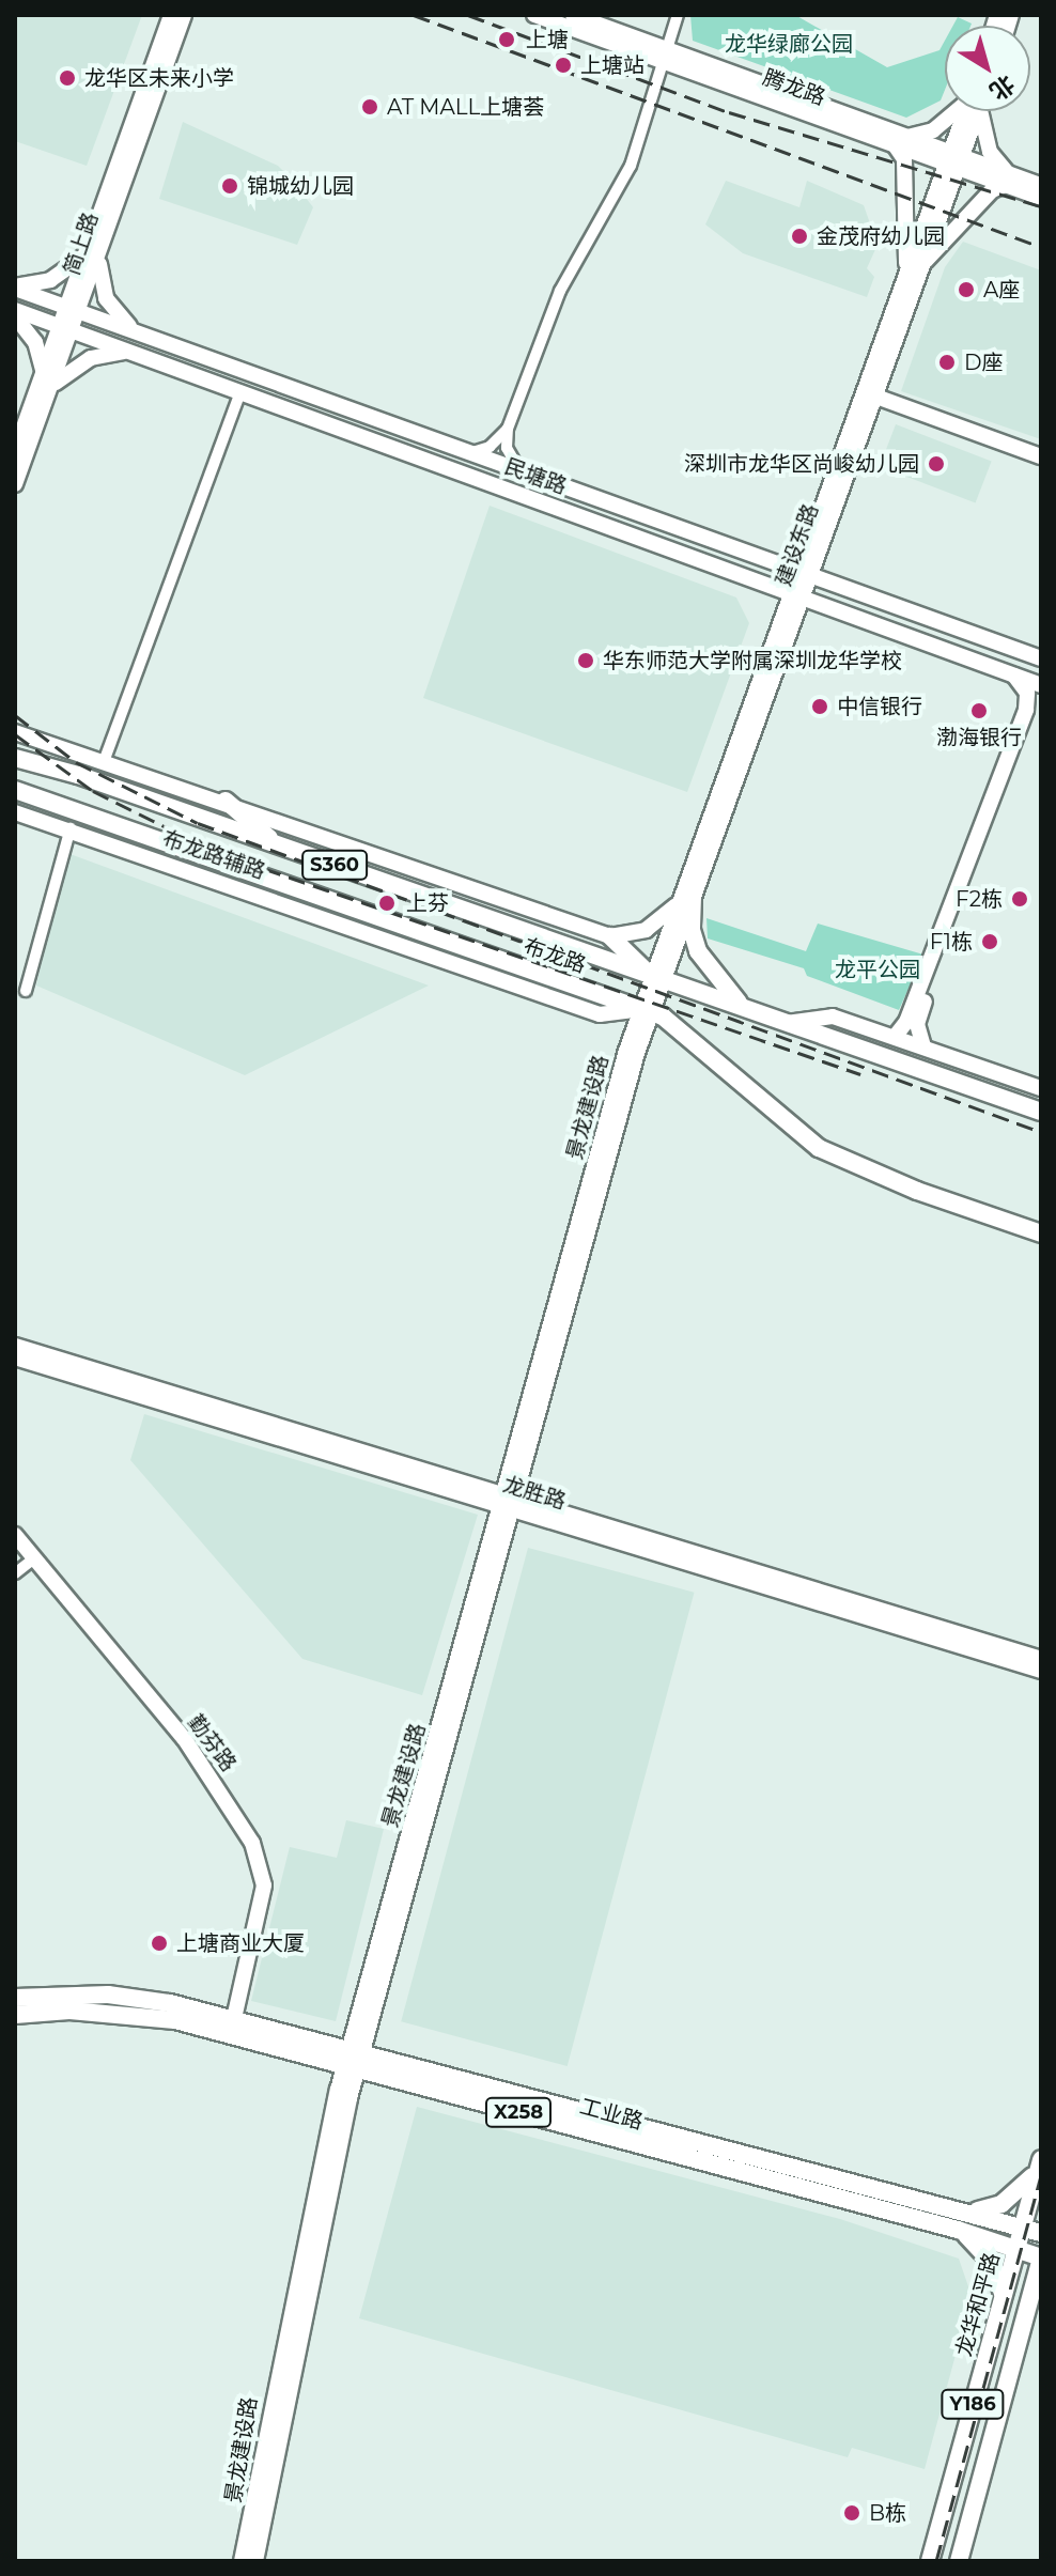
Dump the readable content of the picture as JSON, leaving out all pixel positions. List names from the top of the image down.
{
  "streets": {
    "main road": [
      "腾龙路",
      "简上路",
      "民塘路",
      "建设东路",
      "布龙路辅路",
      "S360",
      "布龙路",
      "景龙建设路",
      "龙胜路",
      "勤芬路",
      "X258",
      "工业路",
      "龙华和平路",
      "Y186"
    ]
  },
  "crossings": [
    ["腾龙路", "建设东路"],
    ["简上路", "民塘路"],
    ["民塘路", "建设东路"],
    ["建设东路", "布龙路辅路"],
    ["建设东路", "布龙路"],
    ["建设东路", "景龙建设路"],
    ["布龙路辅路", "布龙路"],
    ["布龙路辅路", "景龙建设路"],
    ["布龙路", "景龙建设路"],
    ["景龙建设路", "龙胜路"],
    ["景龙建设路", "工业路"],
    ["勤芬路", "工业路"],
    ["工业路", "龙华和平路"],
    ["工业路", "Y186"]
  ],
  "parks": ["龙华绿廊公园", "龙平公园"],
  "places": [
    "上塘",
    "上塘站",
    "龙华区未来小学",
    "AT MALL上塘荟",
    "锦城幼儿园",
    "金茂府幼儿园",
    "A座",
    "D座",
    "深圳市龙华区尚峻幼儿园",
    "华东师范大学附属深圳龙华学校",
    "中信银行",
    "渤海银行",
    "F2栋",
    "上芬",
    "F1栋",
    "上塘商业大厦",
    "B栋"
  ],
  "north": "bottom right"
}
